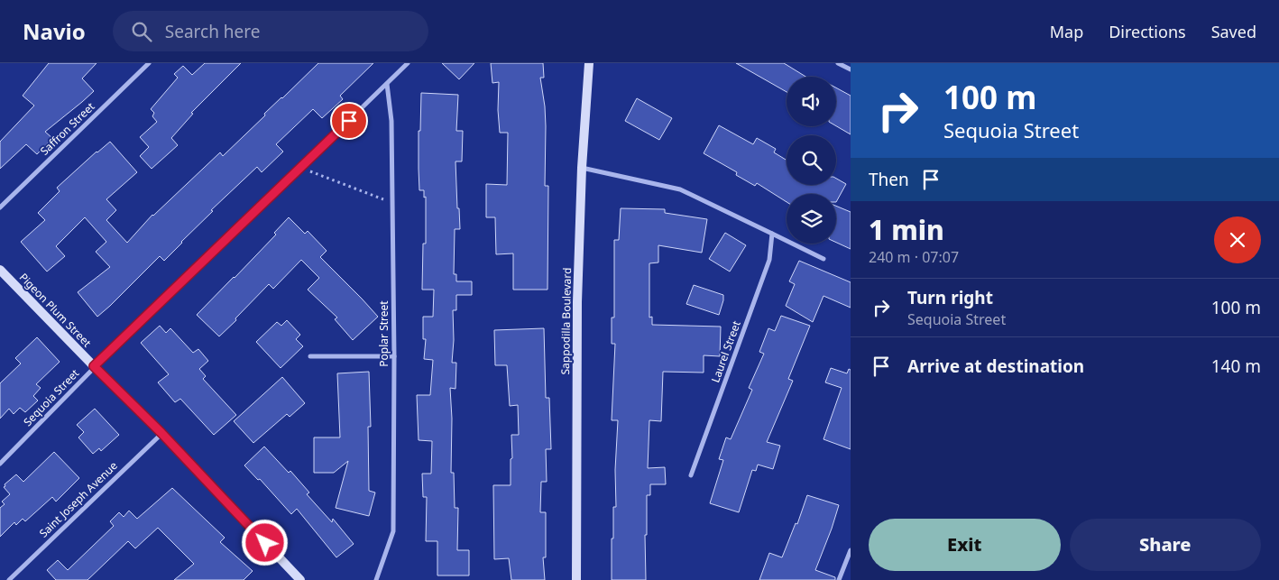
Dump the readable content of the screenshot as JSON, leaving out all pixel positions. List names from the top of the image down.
{
  "streets": {
    "street": [
      "Saffron Street",
      "Pigeon Plum Street",
      "Sappodilla Boulevard",
      "Poplar Street",
      "Laurel Street",
      "Sequoia Street",
      "Saint Joseph Avenue"
    ]
  },
  "crossings": [
    ["Pigeon Plum Street", "Sequoia Street"],
    ["Pigeon Plum Street", "Saint Joseph Avenue"],
    ["Poplar Street", "Sequoia Street"]
  ],
  "page": {
    "header": "Navio",
    "search": "Search here",
    "nav": ["Map", "Directions", "Saved"],
    "turn": ["100 m", "Sequoia Street"],
    "then": "Then",
    "heading": ["1 min", "240 m · 07:07"],
    "list": [
      {
        "name": "Turn right",
        "note": "Sequoia Street",
        "value": "100 m"
      },
      {
        "name": "Arrive at destination",
        "value": "140 m"
      }
    ],
    "buttons": ["Exit", "Share"]
  }
}
